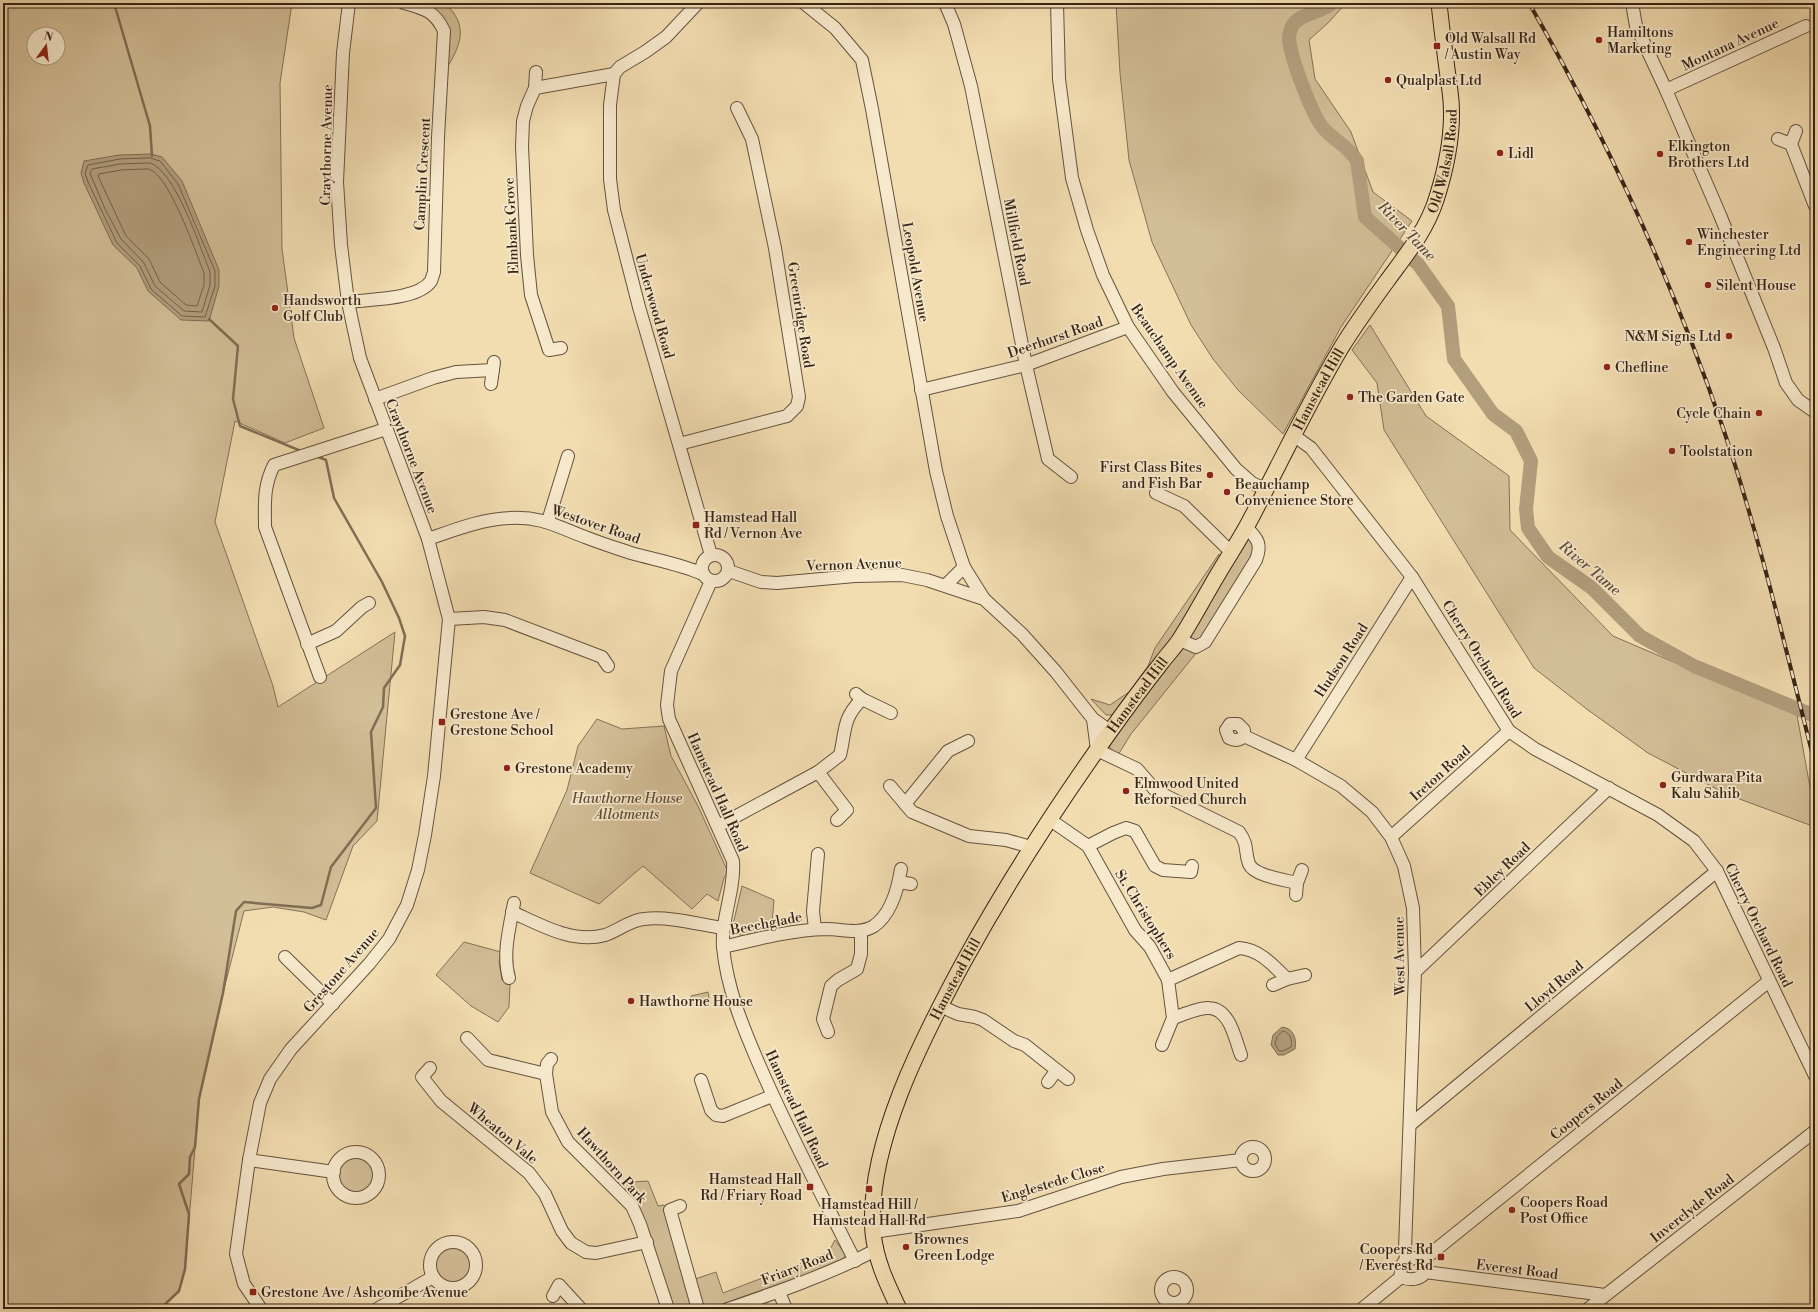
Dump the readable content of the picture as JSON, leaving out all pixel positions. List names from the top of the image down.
{
  "streets": {
    "main road": ["Old Walsall Road", "Hamstead Hill"],
    "street": [
      "Montana Avenue",
      "Craythorne Avenue",
      "Camplin Crescent",
      "Elmbank Grove",
      "Millfield Road",
      "Leopold Avenue",
      "Underwood Road",
      "Greenridge Road",
      "Deerhurst Road",
      "Beauchamp Avenue",
      "Westover Road",
      "Vernon Avenue",
      "Cherry Orchard Road",
      "Hudson Road",
      "Ireton Road",
      "Hamstead Hall Road",
      "Ebley Road",
      "St. Christophers",
      "Beechglade",
      "West Avenue",
      "Grestone Avenue",
      "Lloyd Road",
      "Coopers Road",
      "Wheaton Vale",
      "Hawthorn Park",
      "Englestede Close",
      "Inverclyde Road",
      "Friary Road",
      "Everest Road"
    ]
  },
  "crossings": [
    ["Craythorne Avenue", "Camplin Crescent"],
    ["Craythorne Avenue", "Westover Road"],
    ["Craythorne Avenue", "Grestone Avenue"],
    ["Old Walsall Road", "Hamstead Hill"],
    ["Millfield Road", "Deerhurst Road"],
    ["Leopold Avenue", "Deerhurst Road"],
    ["Leopold Avenue", "Vernon Avenue"],
    ["Underwood Road", "Greenridge Road"],
    ["Underwood Road", "Westover Road"],
    ["Underwood Road", "Vernon Avenue"],
    ["Underwood Road", "Hamstead Hall Road"],
    ["Deerhurst Road", "Beauchamp Avenue"],
    ["Beauchamp Avenue", "Hamstead Hill"],
    ["Hamstead Hill", "Vernon Avenue"],
    ["Hamstead Hill", "Cherry Orchard Road"],
    ["Hamstead Hill", "St. Christophers"],
    ["Hamstead Hill", "Englestede Close"],
    ["Hamstead Hill", "Friary Road"],
    ["Westover Road", "Vernon Avenue"],
    ["Westover Road", "Hamstead Hall Road"],
    ["Westover Road", "Grestone Avenue"],
    ["Vernon Avenue", "Hamstead Hall Road"],
    ["Cherry Orchard Road", "Hudson Road"],
    ["Cherry Orchard Road", "Ireton Road"],
    ["Cherry Orchard Road", "Ebley Road"],
    ["Cherry Orchard Road", "Lloyd Road"],
    ["Cherry Orchard Road", "Coopers Road"],
    ["Hudson Road", "West Avenue"],
    ["Ireton Road", "West Avenue"],
    ["Hamstead Hall Road", "Beechglade"],
    ["Hamstead Hall Road", "Friary Road"],
    ["Ebley Road", "West Avenue"],
    ["West Avenue", "Lloyd Road"],
    ["West Avenue", "Coopers Road"],
    ["West Avenue", "Everest Road"],
    ["Coopers Road", "Everest Road"],
    ["Wheaton Vale", "Hawthorn Park"],
    ["Inverclyde Road", "Everest Road"]
  ],
  "water": ["River Tame"],
  "parks": ["Hawthorne House Allotments"],
  "places": {
    "other": [
      "Hamiltons Marketing",
      "Qualplast Ltd",
      "Lidl",
      "Elkington Brothers Ltd",
      "Winchester Engineering Ltd",
      "Silent House",
      "Handsworth Golf Club",
      "N&M Signs Ltd",
      "Chefline",
      "The Garden Gate",
      "Cycle Chain",
      "Toolstation",
      "First Class Bites and Fish Bar",
      "Beauchamp Convenience Store",
      "Grestone Academy",
      "Gurdwara Pita Kalu Sahib",
      "Elmwood United Reformed Church",
      "Hawthorne House",
      "Coopers Road Post Office",
      "Brownes Green Lodge"
    ],
    "transit": [
      "Old Walsall Rd / Austin Way",
      "Hamstead Hall Rd / Vernon Ave",
      "Grestone Ave / Grestone School",
      "Hamstead Hall Rd / Friary Road",
      "Hamstead Hill / Hamstead Hall Rd",
      "Coopers Rd / Everest Rd",
      "Grestone Ave / Ashcombe Avenue"
    ]
  },
  "north": "top"
}
